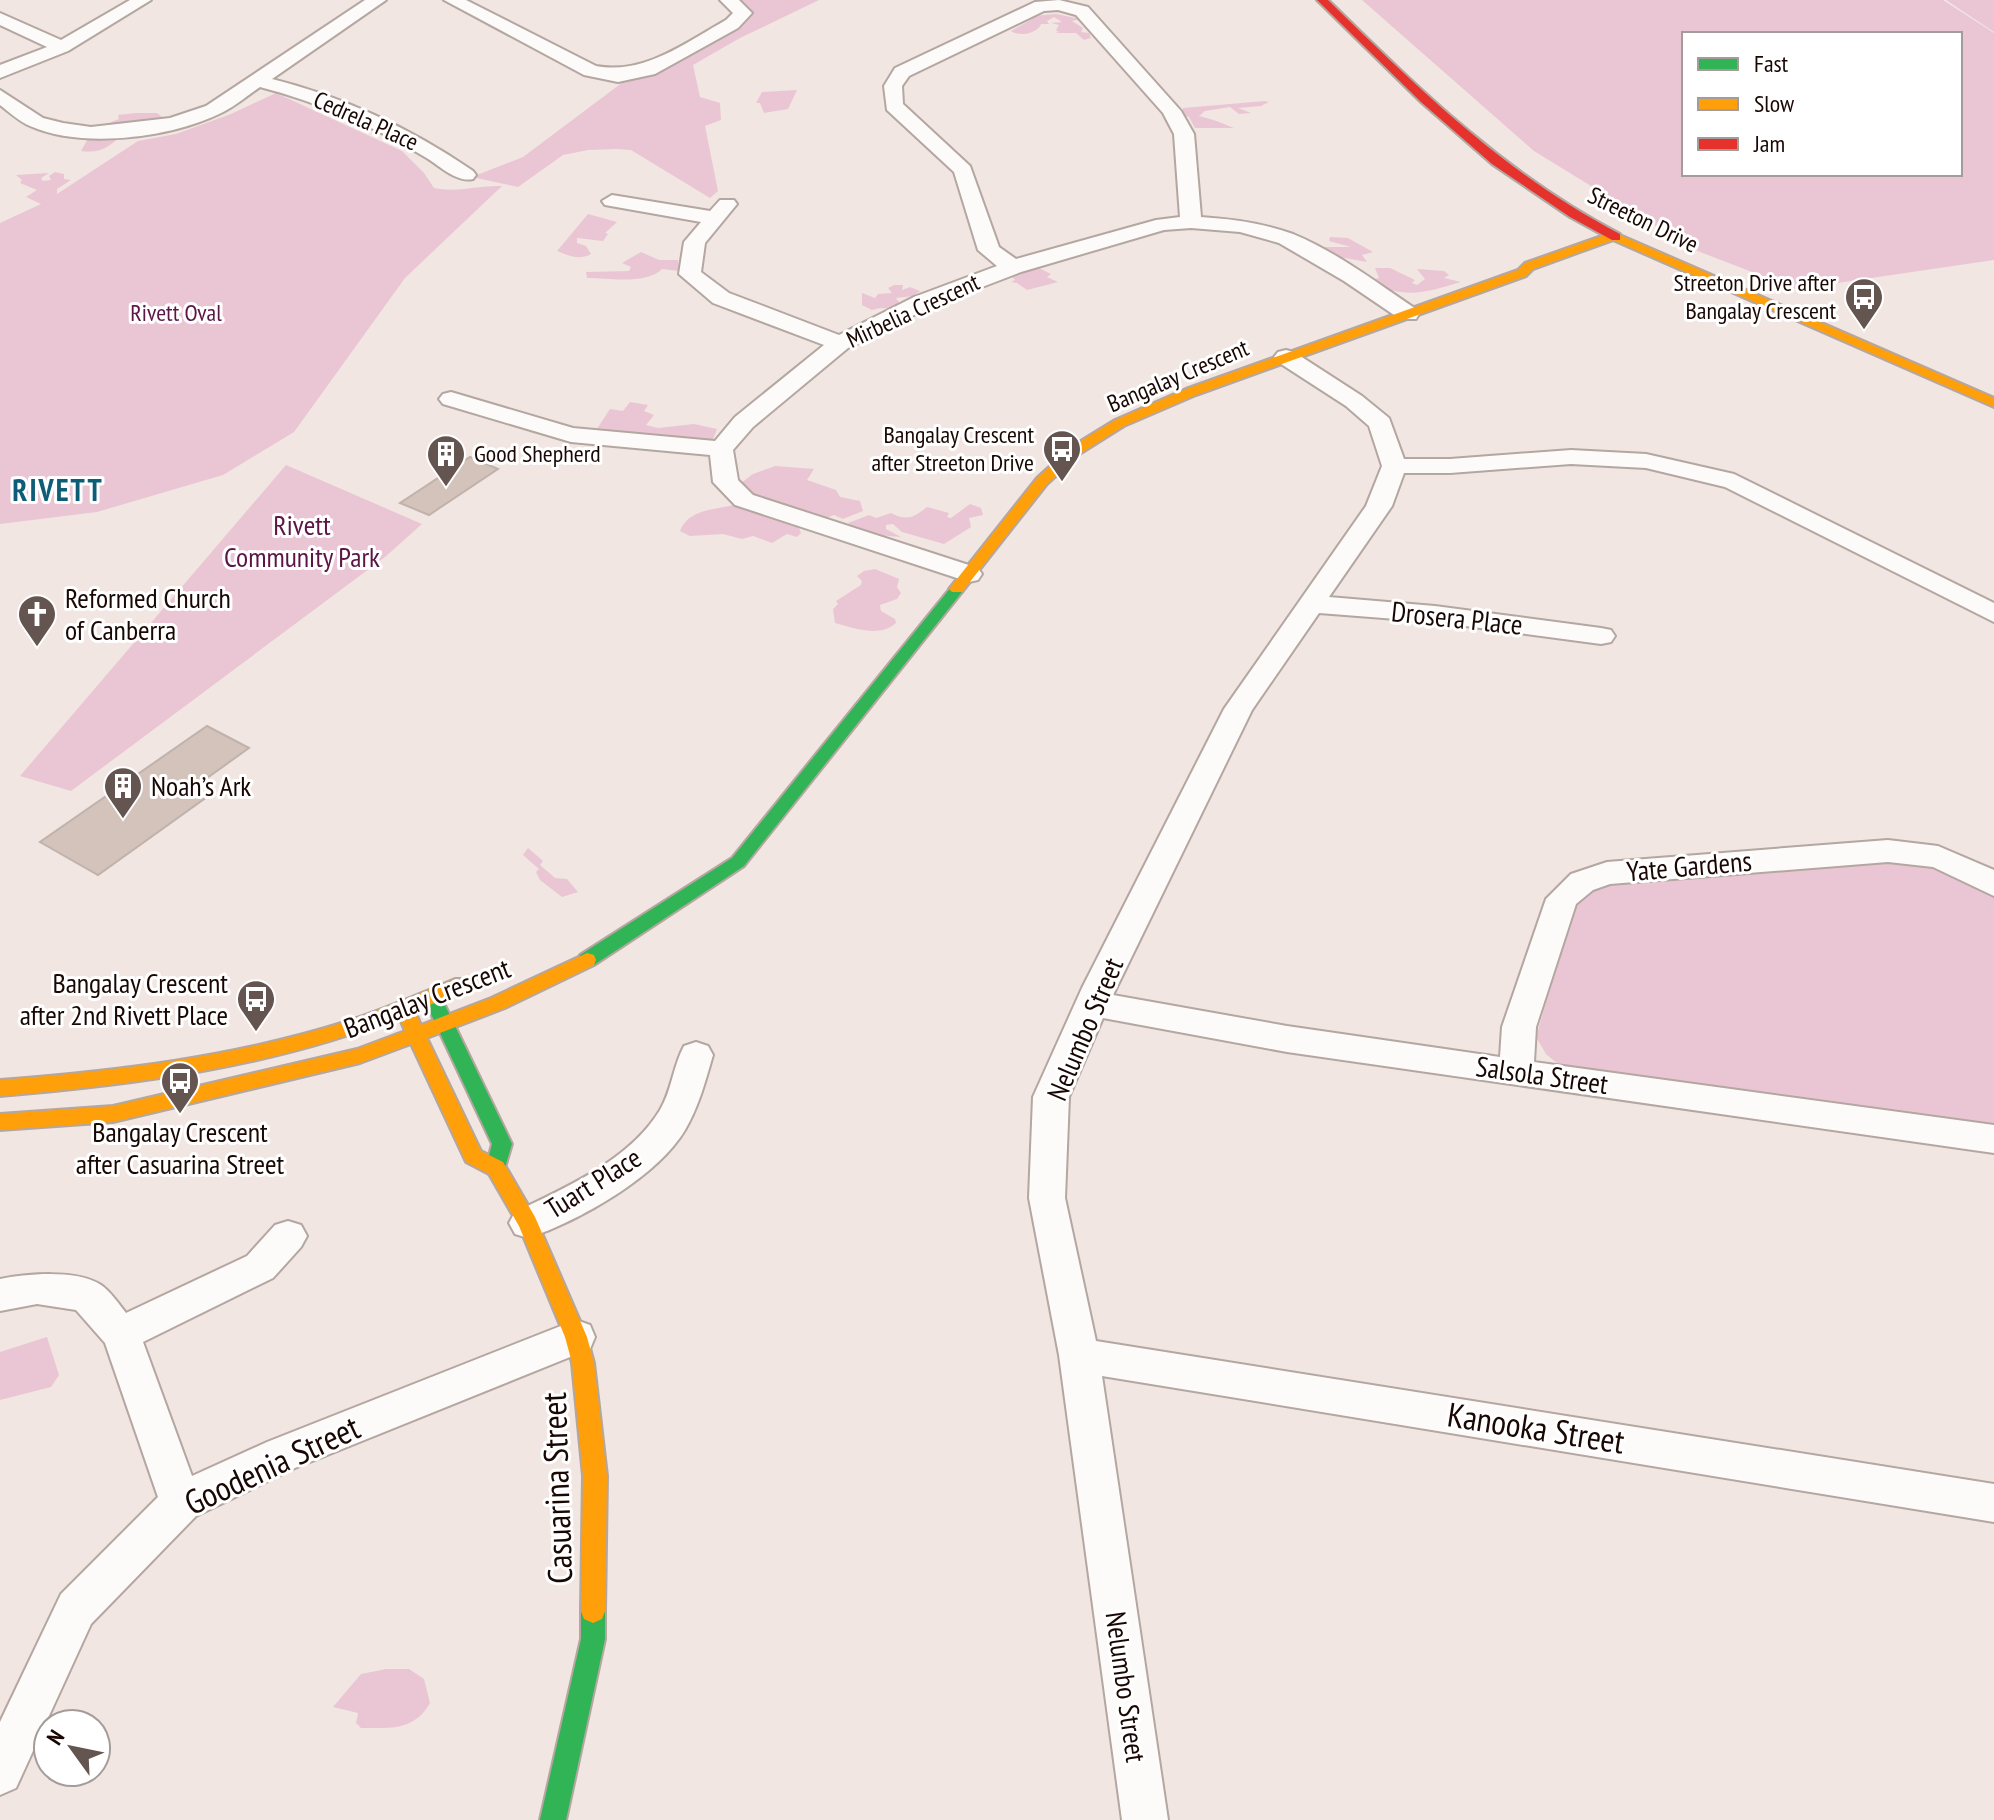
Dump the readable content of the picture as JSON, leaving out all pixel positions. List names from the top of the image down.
{
  "streets": {
    "street": [
      "Cedrela Place",
      "Streeton Drive",
      "Mirbelia Crescent",
      "Bangalay Crescent",
      "Drosera Place",
      "Yate Gardens",
      "Nelumbo Street",
      "Salsola Street",
      "Tuart Place",
      "Kanooka Street",
      "Goodenia Street",
      "Casuarina Street"
    ]
  },
  "crossings": [
    ["Streeton Drive", "Bangalay Crescent"],
    ["Mirbelia Crescent", "Bangalay Crescent"],
    ["Bangalay Crescent", "Casuarina Street"],
    ["Drosera Place", "Nelumbo Street"],
    ["Yate Gardens", "Salsola Street"],
    ["Nelumbo Street", "Salsola Street"],
    ["Nelumbo Street", "Kanooka Street"],
    ["Tuart Place", "Casuarina Street"],
    ["Goodenia Street", "Casuarina Street"]
  ],
  "districts": ["RIVETT"],
  "parks": ["Rivett Oval", "Rivett Community Park"],
  "places": {
    "bus stop": [
      "Streeton Drive after Bangalay Crescent",
      "Bangalay Crescent after Streeton Drive",
      "Bangalay Crescent after 2nd Rivett Place",
      "Bangalay Crescent after Casuarina Street"
    ],
    "building": ["Good Shepherd", "Noah’s Ark"],
    "church": ["Reformed Church of Canberra"]
  },
  "legend": ["Fast", "Slow", "Jam"],
  "north": "top left"
}
